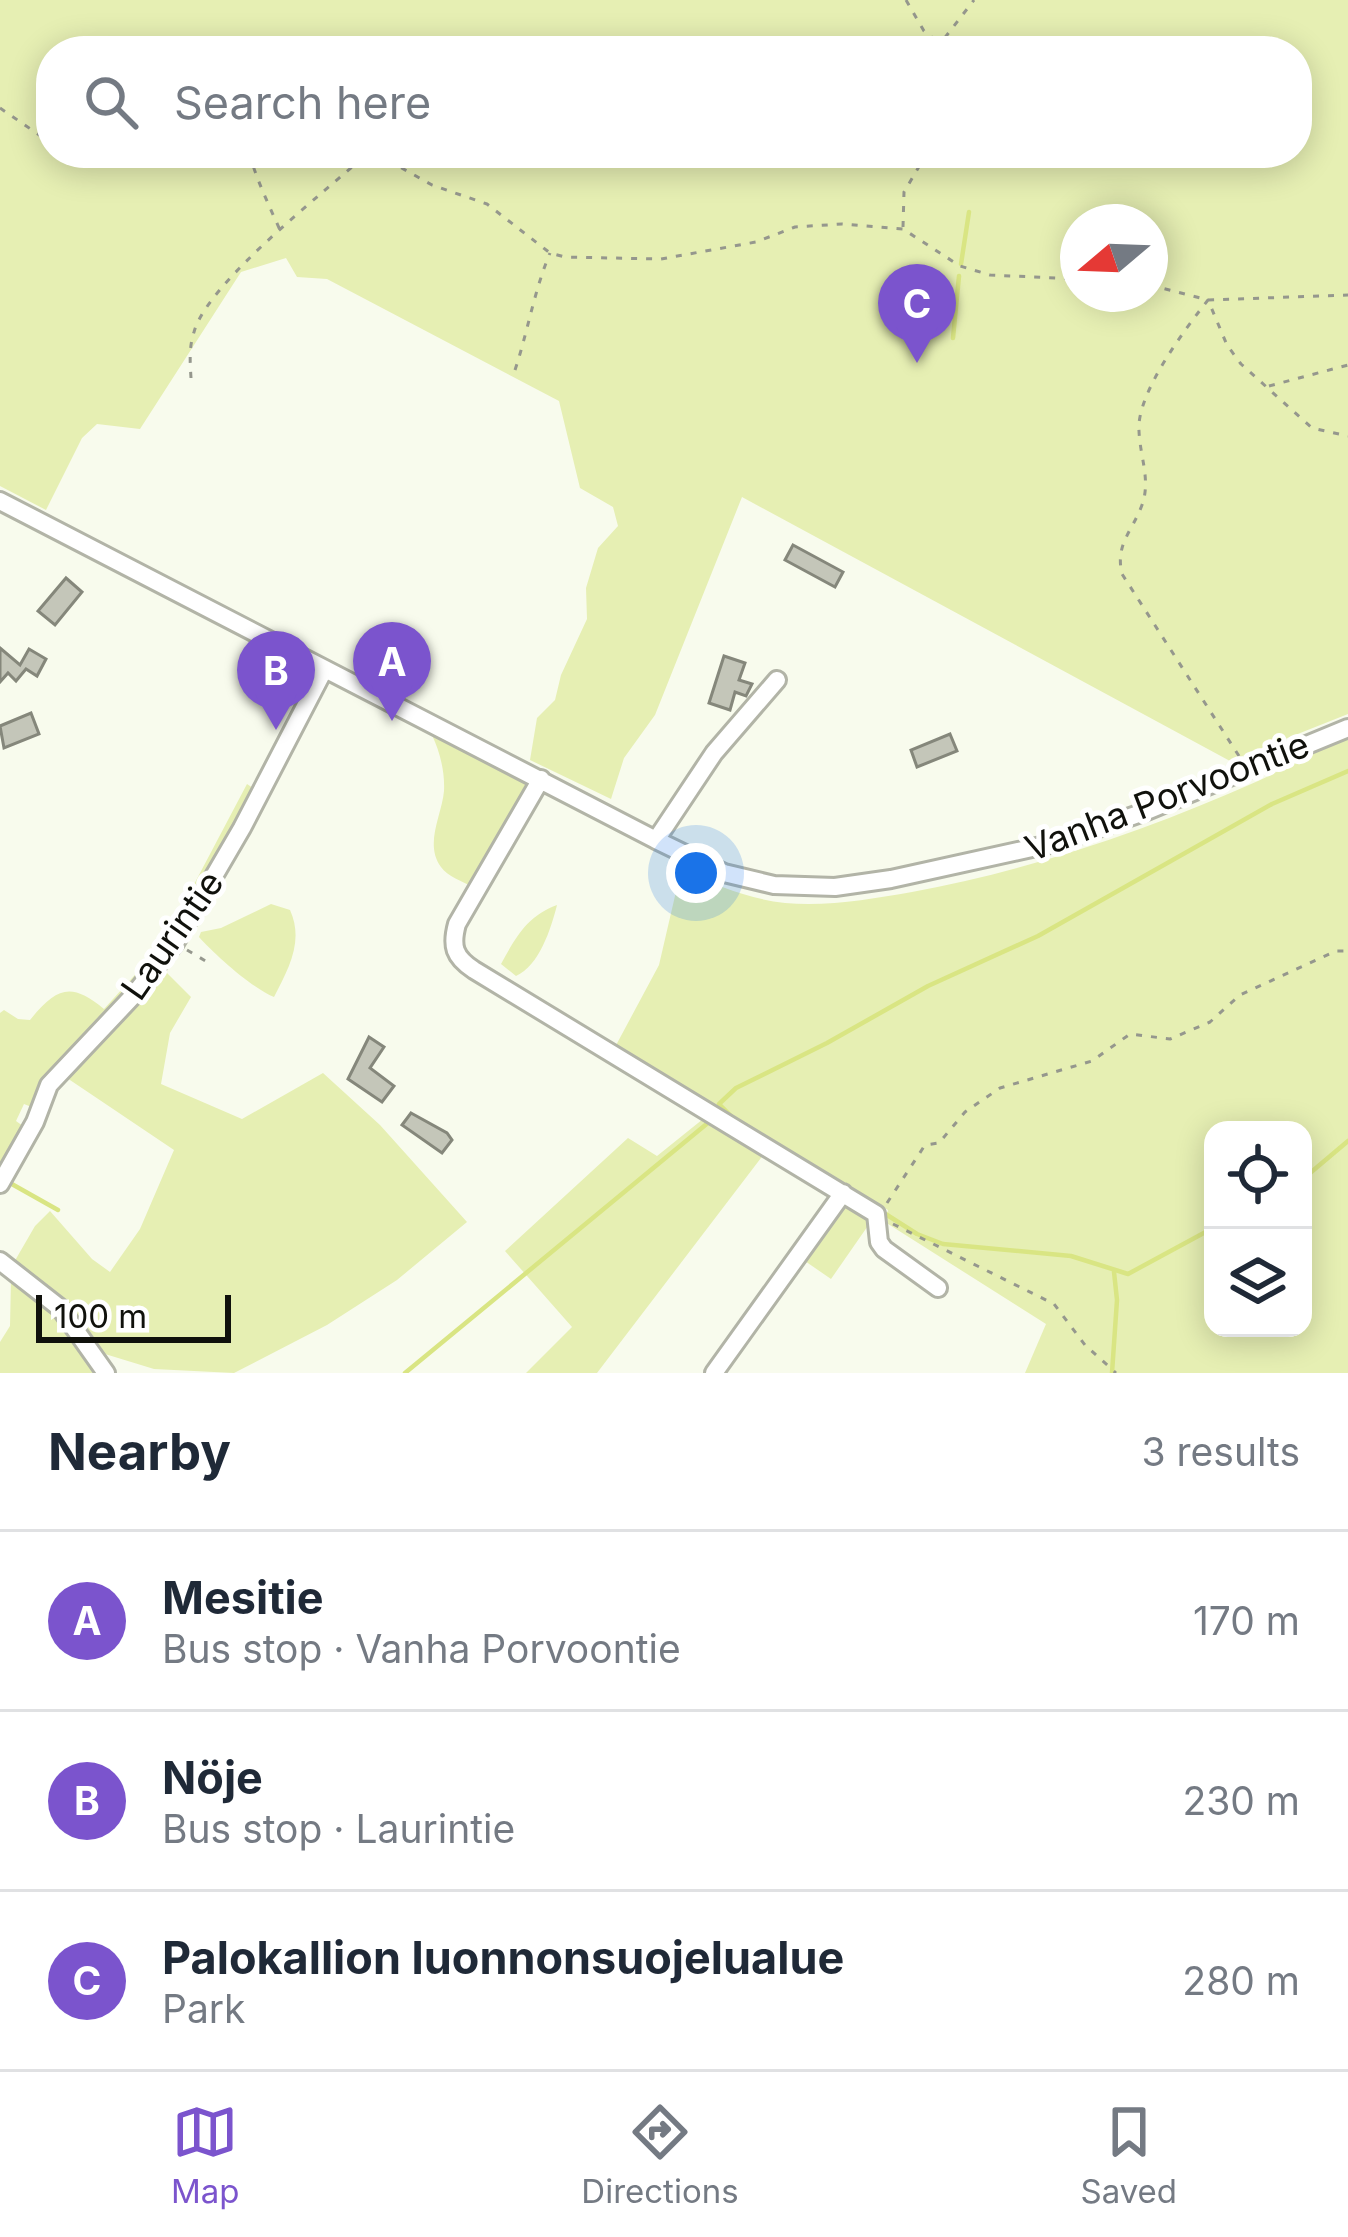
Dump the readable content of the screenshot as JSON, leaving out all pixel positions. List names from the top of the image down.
{
  "streets": {
    "street": ["Vanha Porvoontie", "Laurintie"]
  },
  "crossings": [
    ["Vanha Porvoontie", "Laurintie"]
  ],
  "scale_bar": "100 m",
  "north": "left",
  "page": {
    "search": "Search here",
    "pins": ["C", "A", "B"],
    "scale": "100 m",
    "heading": ["Nearby", "3 results"],
    "list": [
      {
        "mark": "A",
        "name": "Mesitie",
        "note": "Bus stop · Vanha Porvoontie",
        "value": "170 m"
      },
      {
        "mark": "B",
        "name": "Nöje",
        "note": "Bus stop · Laurintie",
        "value": "230 m"
      },
      {
        "mark": "C",
        "name": "Palokallion luonnonsuojelualue",
        "note": "Park",
        "value": "280 m"
      }
    ],
    "nav": ["Map", "Directions", "Saved"]
  }
}
